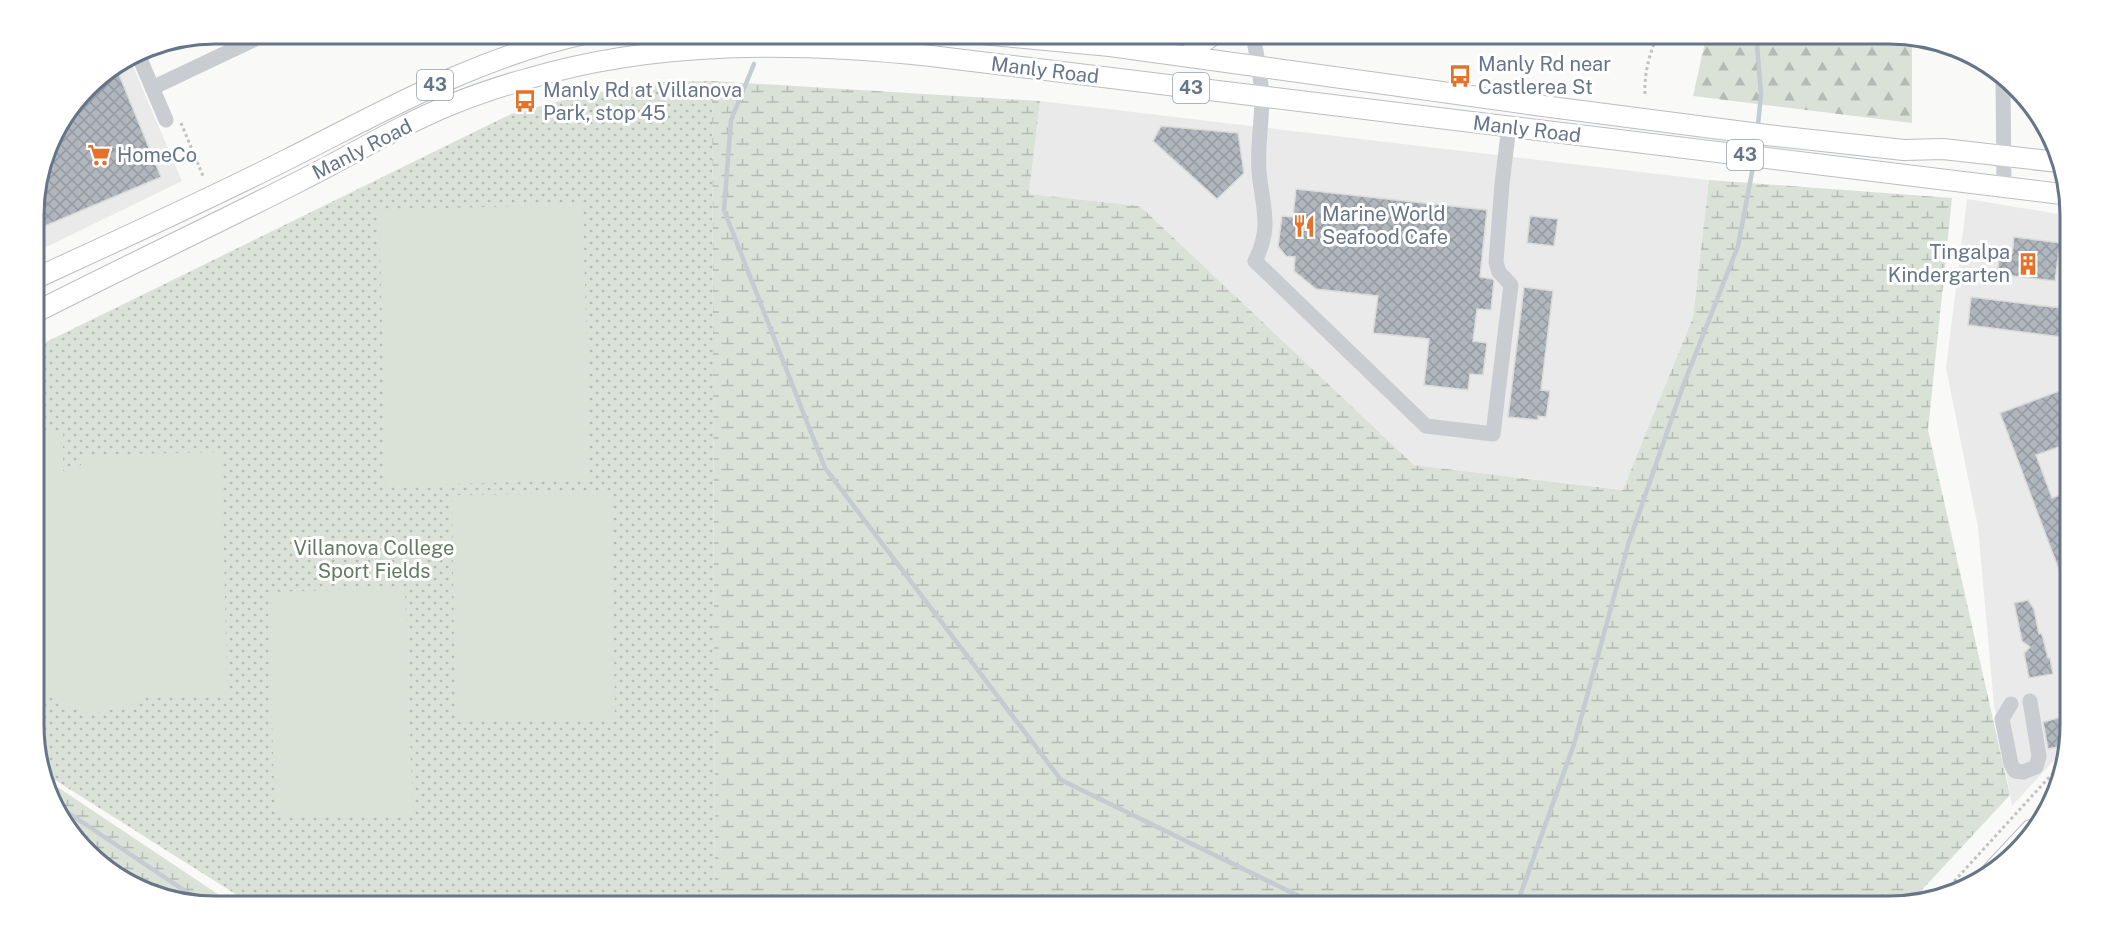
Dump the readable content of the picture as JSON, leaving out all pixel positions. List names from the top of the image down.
{
  "streets": {
    "main road": ["Manly Road", "43"]
  },
  "parks": ["Villanova College Sport Fields"],
  "places": {
    "bus stop": ["Manly Rd near Castlerea St", "Manly Rd at Villanova Park, stop 45"],
    "supermarket": ["HomeCo"],
    "restaurant": ["Marine World Seafood Cafe"],
    "building": ["Tingalpa Kindergarten"]
  }
}
